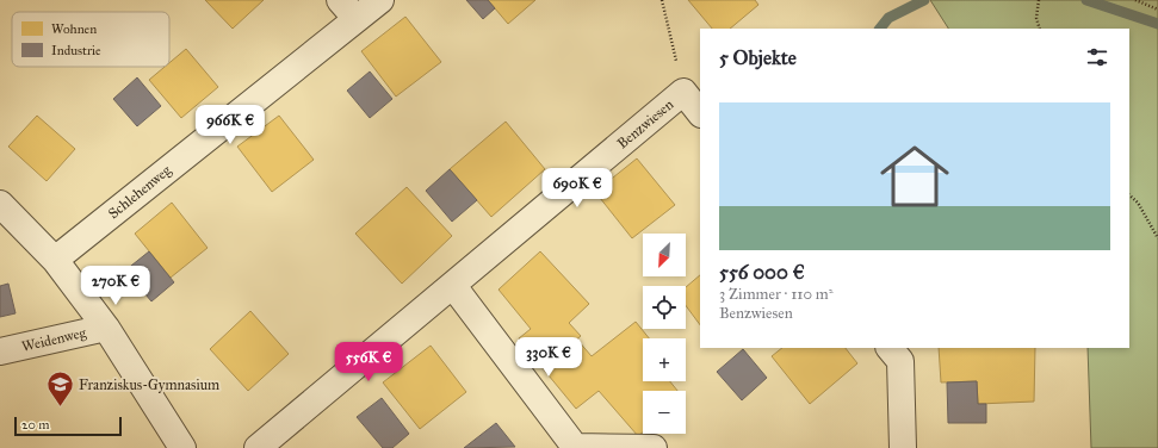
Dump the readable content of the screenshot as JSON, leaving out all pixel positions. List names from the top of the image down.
{
  "streets": {
    "street": ["Benzwiesen", "Schlehenweg", "Weidenweg"]
  },
  "places": {
    "school or university": ["Franziskus-Gymnasium"]
  },
  "legend": ["Wohnen", "Industrie"],
  "scale_bar": "20 m",
  "north": "bottom left",
  "page": {
    "heading": "5 Objekte",
    "list": [
      {
        "name": "556 000 €",
        "note": "3 Zimmer · 110 m² · Benzwiesen"
      }
    ],
    "price": [
      "966K €",
      "690K €",
      "270K €",
      "330K €",
      "556K €"
    ],
    "map_buttons": ["+", "−"],
    "scale": "20 m"
  }
}
